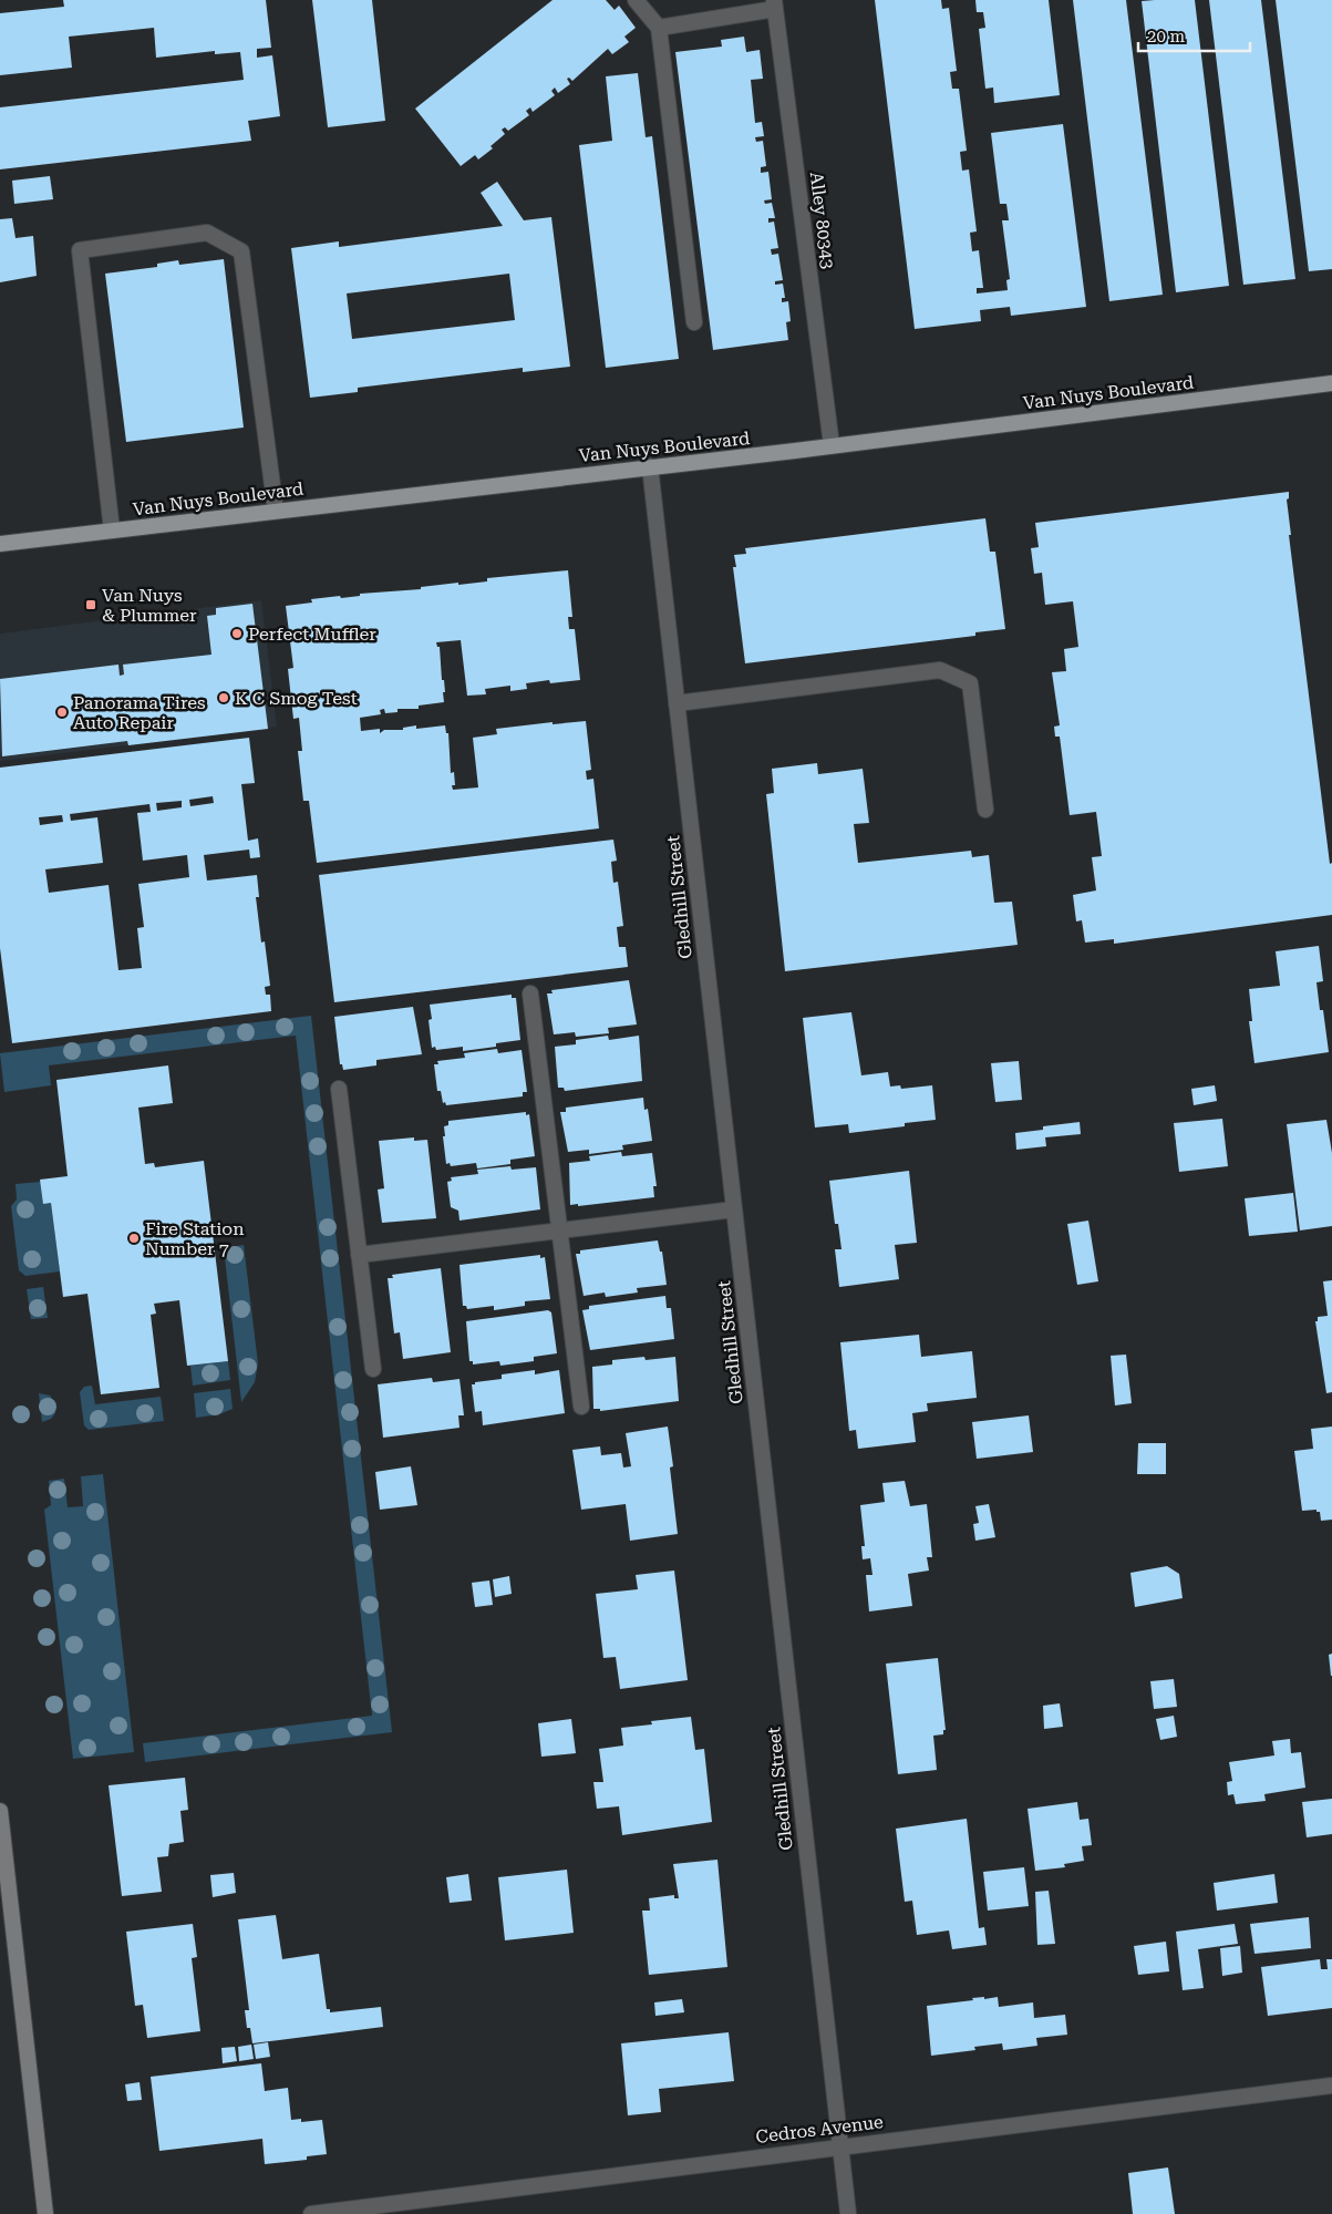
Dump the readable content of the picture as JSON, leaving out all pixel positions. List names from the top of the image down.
{
  "streets": {
    "main road": ["Van Nuys Boulevard"],
    "street": ["Alley 80343", "Gledhill Street", "Cedros Avenue"]
  },
  "crossings": [
    ["Alley 80343", "Van Nuys Boulevard"],
    ["Van Nuys Boulevard", "Gledhill Street"],
    ["Gledhill Street", "Cedros Avenue"]
  ],
  "places": {
    "transit": ["Van Nuys & Plummer"],
    "other": [
      "Perfect Muffler",
      "K C Smog Test",
      "Panorama Tires Auto Repair",
      "Fire Station Number 7"
    ]
  },
  "scale_bar": "20 m"
}
